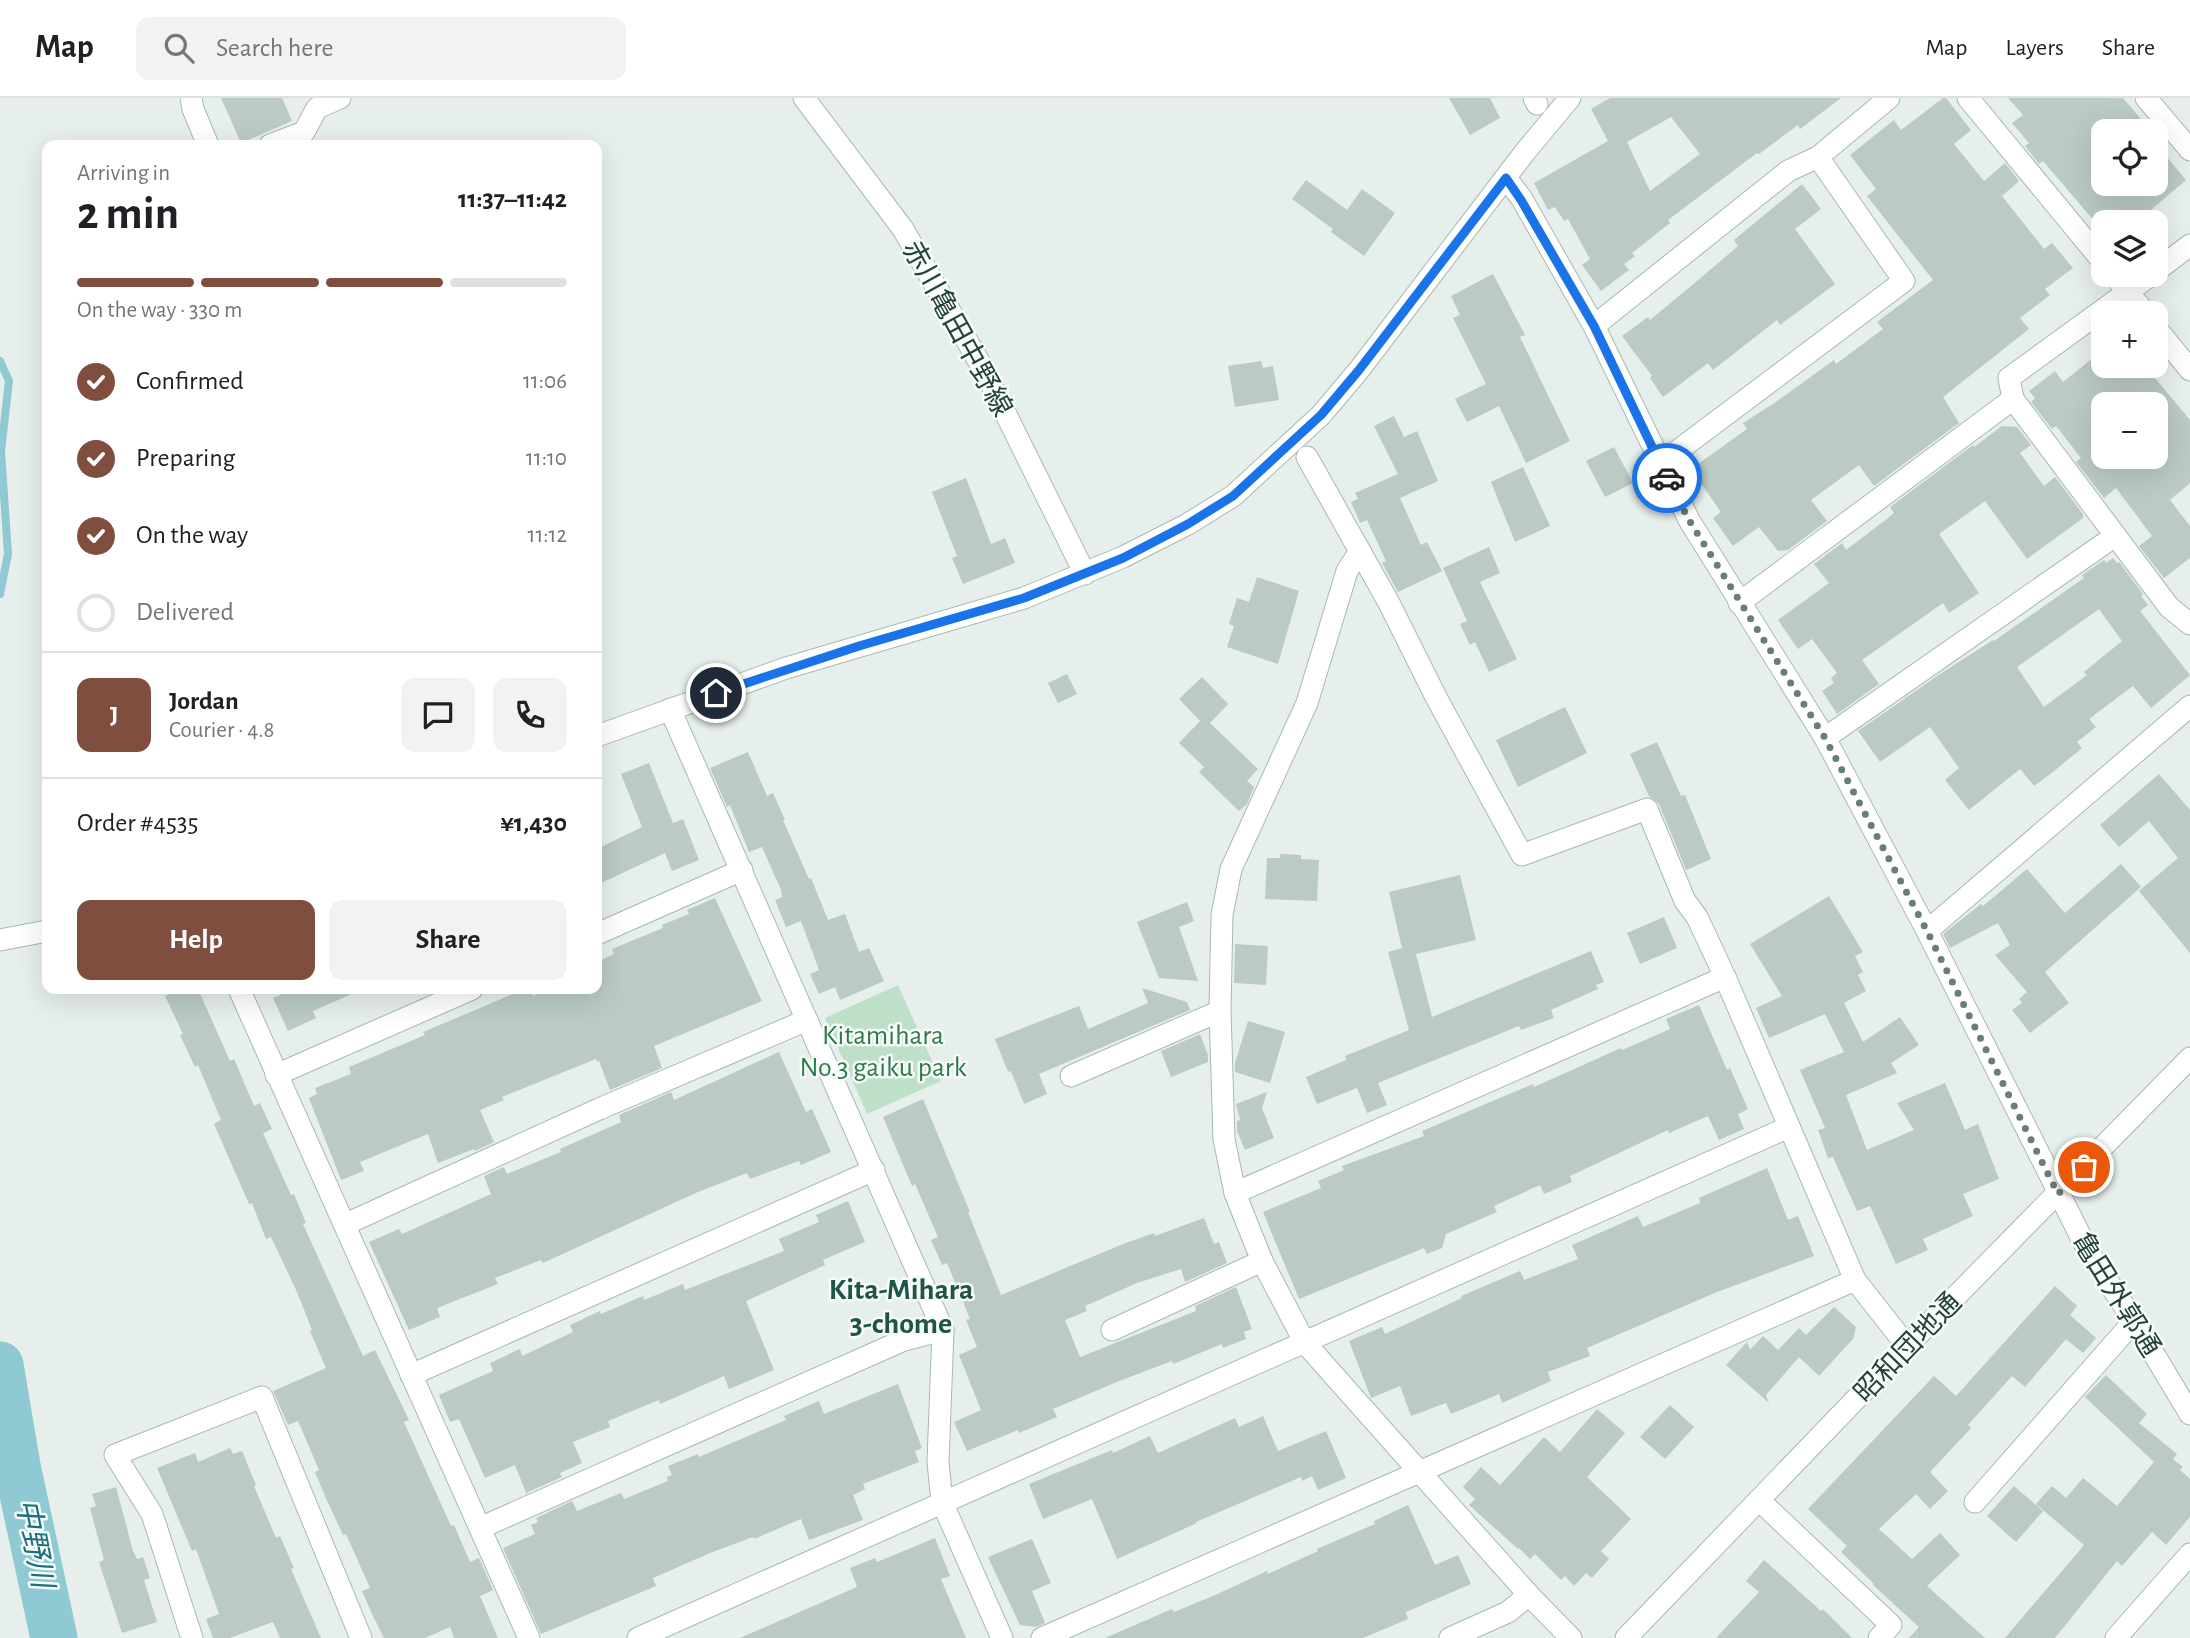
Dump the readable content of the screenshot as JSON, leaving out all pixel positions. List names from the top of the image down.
{
  "streets": {
    "street": ["赤川亀田中野線", "亀田外郭通", "昭和団地通"]
  },
  "crossings": [
    ["亀田外郭通", "昭和団地通"]
  ],
  "districts": ["Kita-Mihara 3-chome"],
  "water": ["中野川"],
  "parks": ["Kitamihara No.3 gaiku park"],
  "page": {
    "header": "Map",
    "search": "Search here",
    "nav": ["Map", "Layers", "Share"],
    "map_buttons": ["+", "−"],
    "heading": ["2 min", "Arriving in", "11:37–11:42"],
    "panel": [
      "Jordan",
      "Courier · 4.8",
      "Order #4535",
      "¥1,430"
    ],
    "bar": "On the way · 330 m",
    "list": [
      ["Confirmed", "11:06"],
      ["Preparing", "11:10"],
      ["On the way", "11:12"],
      "Delivered"
    ],
    "round": "J",
    "buttons": ["Help", "Share"]
  }
}
